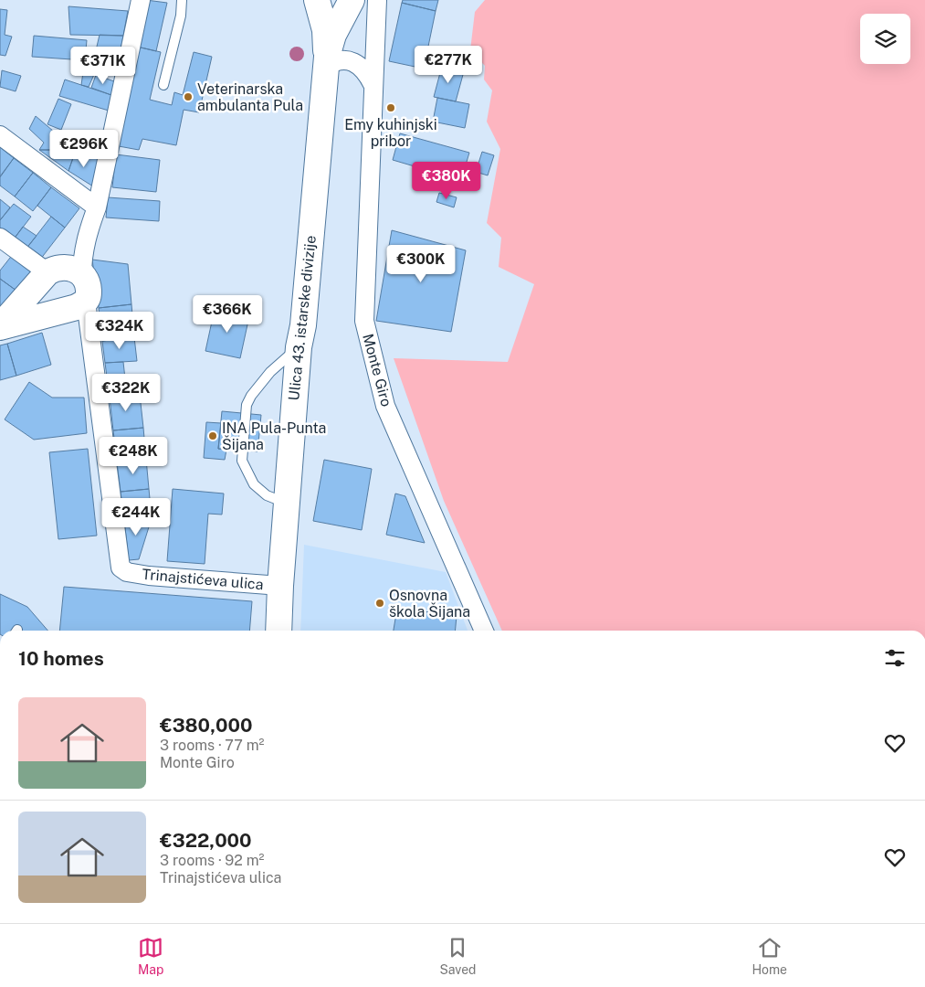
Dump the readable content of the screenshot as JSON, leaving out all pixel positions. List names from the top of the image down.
{
  "streets": {
    "main road": ["Ulica 43. istarske divizije"],
    "street": ["Monte Giro", "Trinajstićeva ulica"]
  },
  "crossings": [
    ["Ulica 43. istarske divizije", "Trinajstićeva ulica"]
  ],
  "places": [
    "Veterinarska ambulanta Pula",
    "Emy kuhinjski pribor",
    "INA Pula-Punta Šijana",
    "Osnovna škola Šijana"
  ],
  "page": {
    "price": [
      "€277K",
      "€371K",
      "€296K",
      "€380K",
      "€300K",
      "€366K",
      "€324K",
      "€322K",
      "€248K",
      "€244K"
    ],
    "heading": "10 homes",
    "list": [
      {
        "name": "€380,000",
        "note": "3 rooms · 77 m² · Monte Giro"
      },
      {
        "name": "€322,000",
        "note": "3 rooms · 92 m² · Trinajstićeva ulica"
      }
    ],
    "tabs": ["Map", "Saved", "Home"]
  }
}
